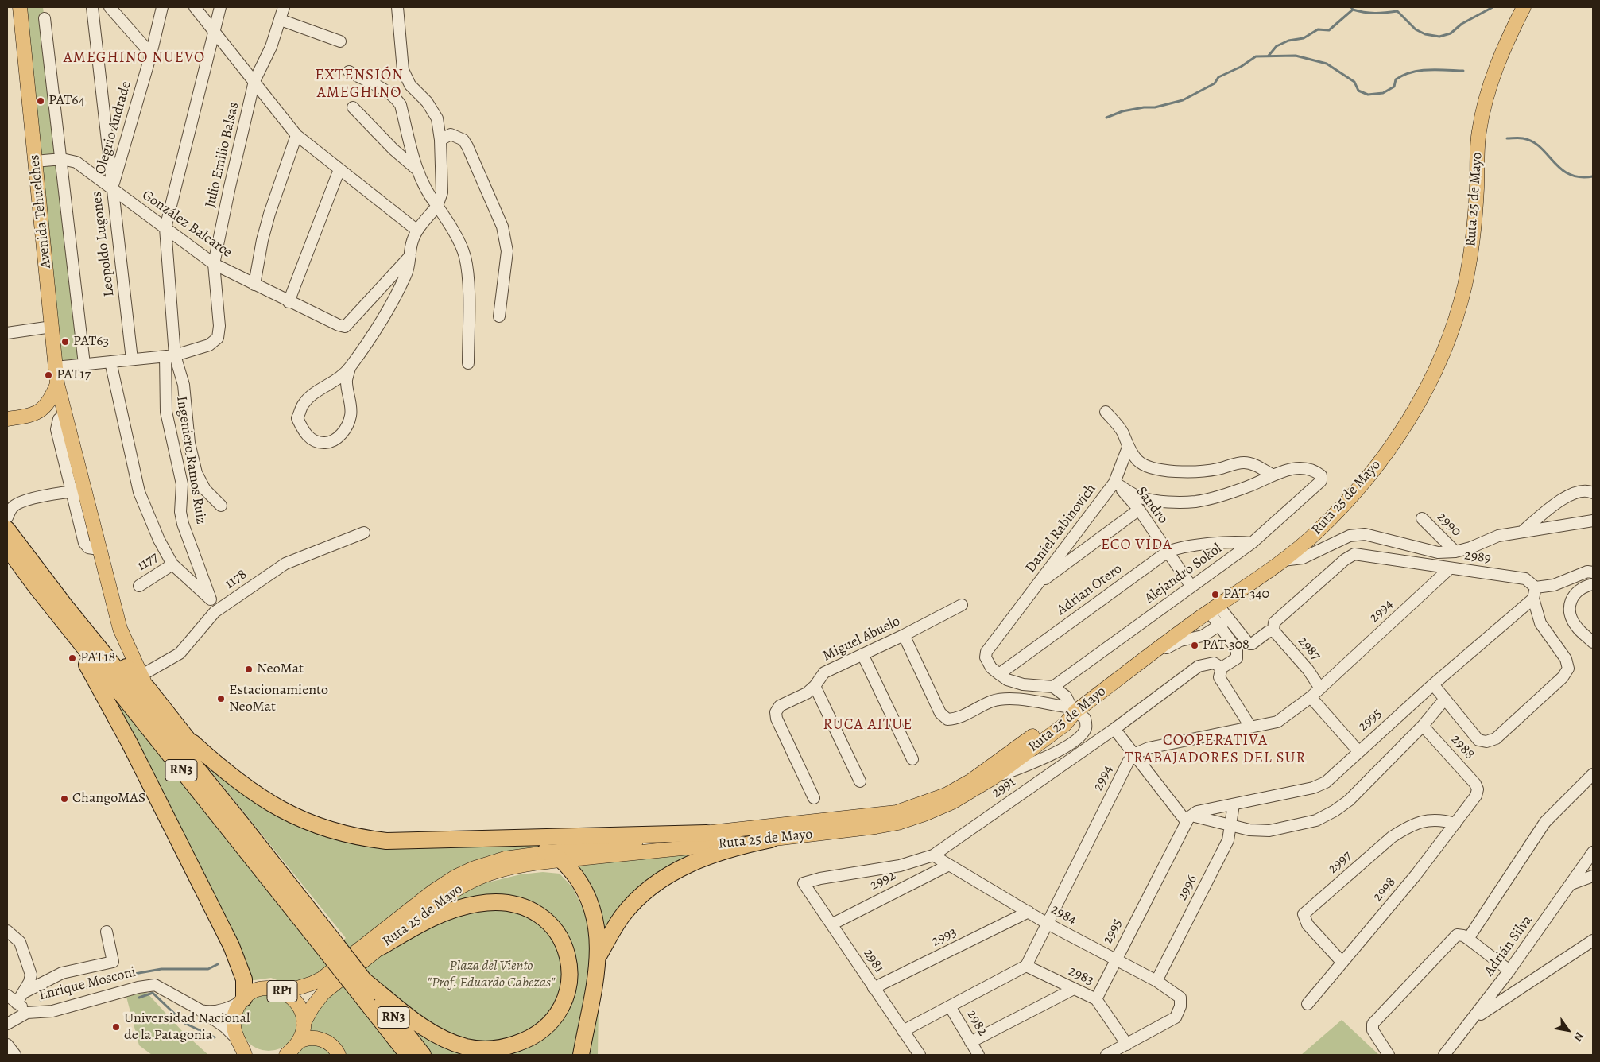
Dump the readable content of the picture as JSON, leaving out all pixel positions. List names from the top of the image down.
{
  "streets": {
    "highway": ["RN3"],
    "main road": ["Ruta 25 de Mayo", "Avenida Tehuelches", "RP1"],
    "street": [
      "Olegrio Andrade",
      "Julio Emilio Balsas",
      "González Balcarce",
      "Leopoldo Lugones",
      "Ingeniero Ramos Ruiz",
      "Sandro",
      "2990",
      "Daniel Rabinovich",
      "2989",
      "1177",
      "Alejandro Sokol",
      "1178",
      "Adrian Otero",
      "2994",
      "Miguel Abuelo",
      "2987",
      "2995",
      "2988",
      "2991",
      "2997",
      "2992",
      "2996",
      "2998",
      "2984",
      "2993",
      "Adrián Silva",
      "2981",
      "2983",
      "Enrique Mosconi",
      "2982"
    ]
  },
  "crossings": [
    ["Olegrio Andrade", "González Balcarce"],
    ["Olegrio Andrade", "Leopoldo Lugones"],
    ["Julio Emilio Balsas", "González Balcarce"],
    ["Julio Emilio Balsas", "Ingeniero Ramos Ruiz"],
    ["Ruta 25 de Mayo", "Enrique Mosconi"],
    ["Ruta 25 de Mayo", "RP1"],
    ["Avenida Tehuelches", "González Balcarce"],
    ["Avenida Tehuelches", "1178"],
    ["González Balcarce", "Leopoldo Lugones"],
    ["González Balcarce", "Ingeniero Ramos Ruiz"],
    ["Ingeniero Ramos Ruiz", "1178"],
    ["Sandro", "Daniel Rabinovich"],
    ["Sandro", "Alejandro Sokol"],
    ["Sandro", "Adrian Otero"],
    ["Daniel Rabinovich", "Adrian Otero"],
    ["2989", "2994"],
    ["2989", "2987"],
    ["Alejandro Sokol", "Adrian Otero"],
    ["2994", "2987"],
    ["2994", "2984"],
    ["2994", "2983"],
    ["2995", "2996"],
    ["2995", "2984"],
    ["2995", "2983"],
    ["2988", "2998"],
    ["2991", "2984"],
    ["2991", "2981"],
    ["2997", "2998"],
    ["2992", "2984"],
    ["2992", "2981"],
    ["2996", "2984"],
    ["2984", "2993"],
    ["2984", "2983"],
    ["2993", "2981"]
  ],
  "districts": [
    "AMEGHINO NUEVO",
    "EXTENSIÓN AMEGHINO",
    "ECO VIDA",
    "RUCA AITUE",
    "COOPERATIVA TRABAJADORES DEL SUR"
  ],
  "parks": ["Plaza del Viento \"Prof. Eduardo Cabezas\""],
  "places": [
    "PAT64",
    "PAT63",
    "PAT17",
    "PAT 340",
    "PAT 308",
    "PAT18",
    "NeoMat",
    "Estacionamiento NeoMat",
    "ChangoMAS",
    "Universidad Nacional de la Patagonia"
  ],
  "north": "bottom right"
}
